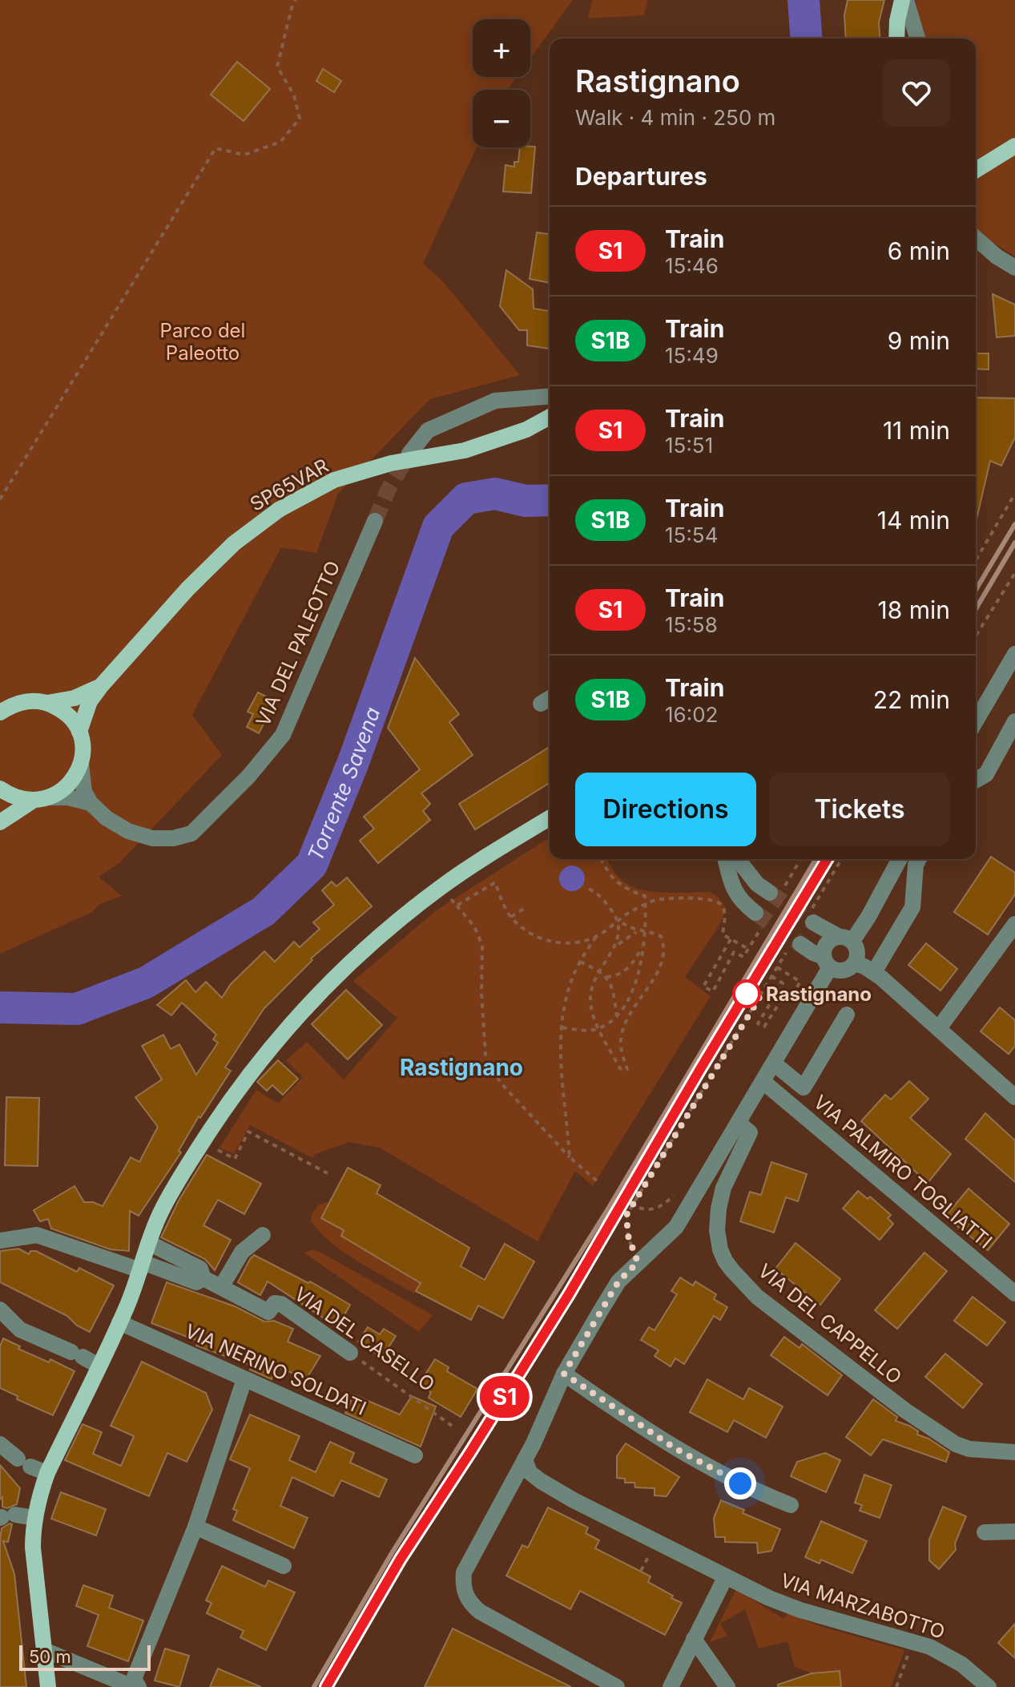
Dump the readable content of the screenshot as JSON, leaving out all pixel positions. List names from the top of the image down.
{
  "streets": {
    "main road": ["SP65VAR"],
    "street": [
      "VIA DEL PALEOTTO",
      "VIA PALMIRO TOGLIATTI",
      "VIA DEL CAPPELLO",
      "VIA DEL CASELLO",
      "VIA NERINO SOLDATI",
      "VIA MARZABOTTO"
    ]
  },
  "districts": ["Rastignano"],
  "water": ["Torrente Savena"],
  "parks": ["Parco del Paleotto"],
  "places": ["Rastignano"],
  "scale_bar": "50 m",
  "page": {
    "on_map": "S1",
    "map_buttons": ["+", "−"],
    "heading": [
      ["Rastignano", "Walk · 4 min · 250 m"],
      "Departures"
    ],
    "list": [
      {
        "mark": "S1",
        "name": "Train",
        "note": "15:46",
        "value": "6 min"
      },
      {
        "mark": "S1B",
        "name": "Train",
        "note": "15:49",
        "value": "9 min"
      },
      {
        "mark": "S1",
        "name": "Train",
        "note": "15:51",
        "value": "11 min"
      },
      {
        "mark": "S1B",
        "name": "Train",
        "note": "15:54",
        "value": "14 min"
      },
      {
        "mark": "S1",
        "name": "Train",
        "note": "15:58",
        "value": "18 min"
      },
      {
        "mark": "S1B",
        "name": "Train",
        "note": "16:02",
        "value": "22 min"
      }
    ],
    "buttons": ["Directions", "Tickets"],
    "scale": "50 m"
  }
}
